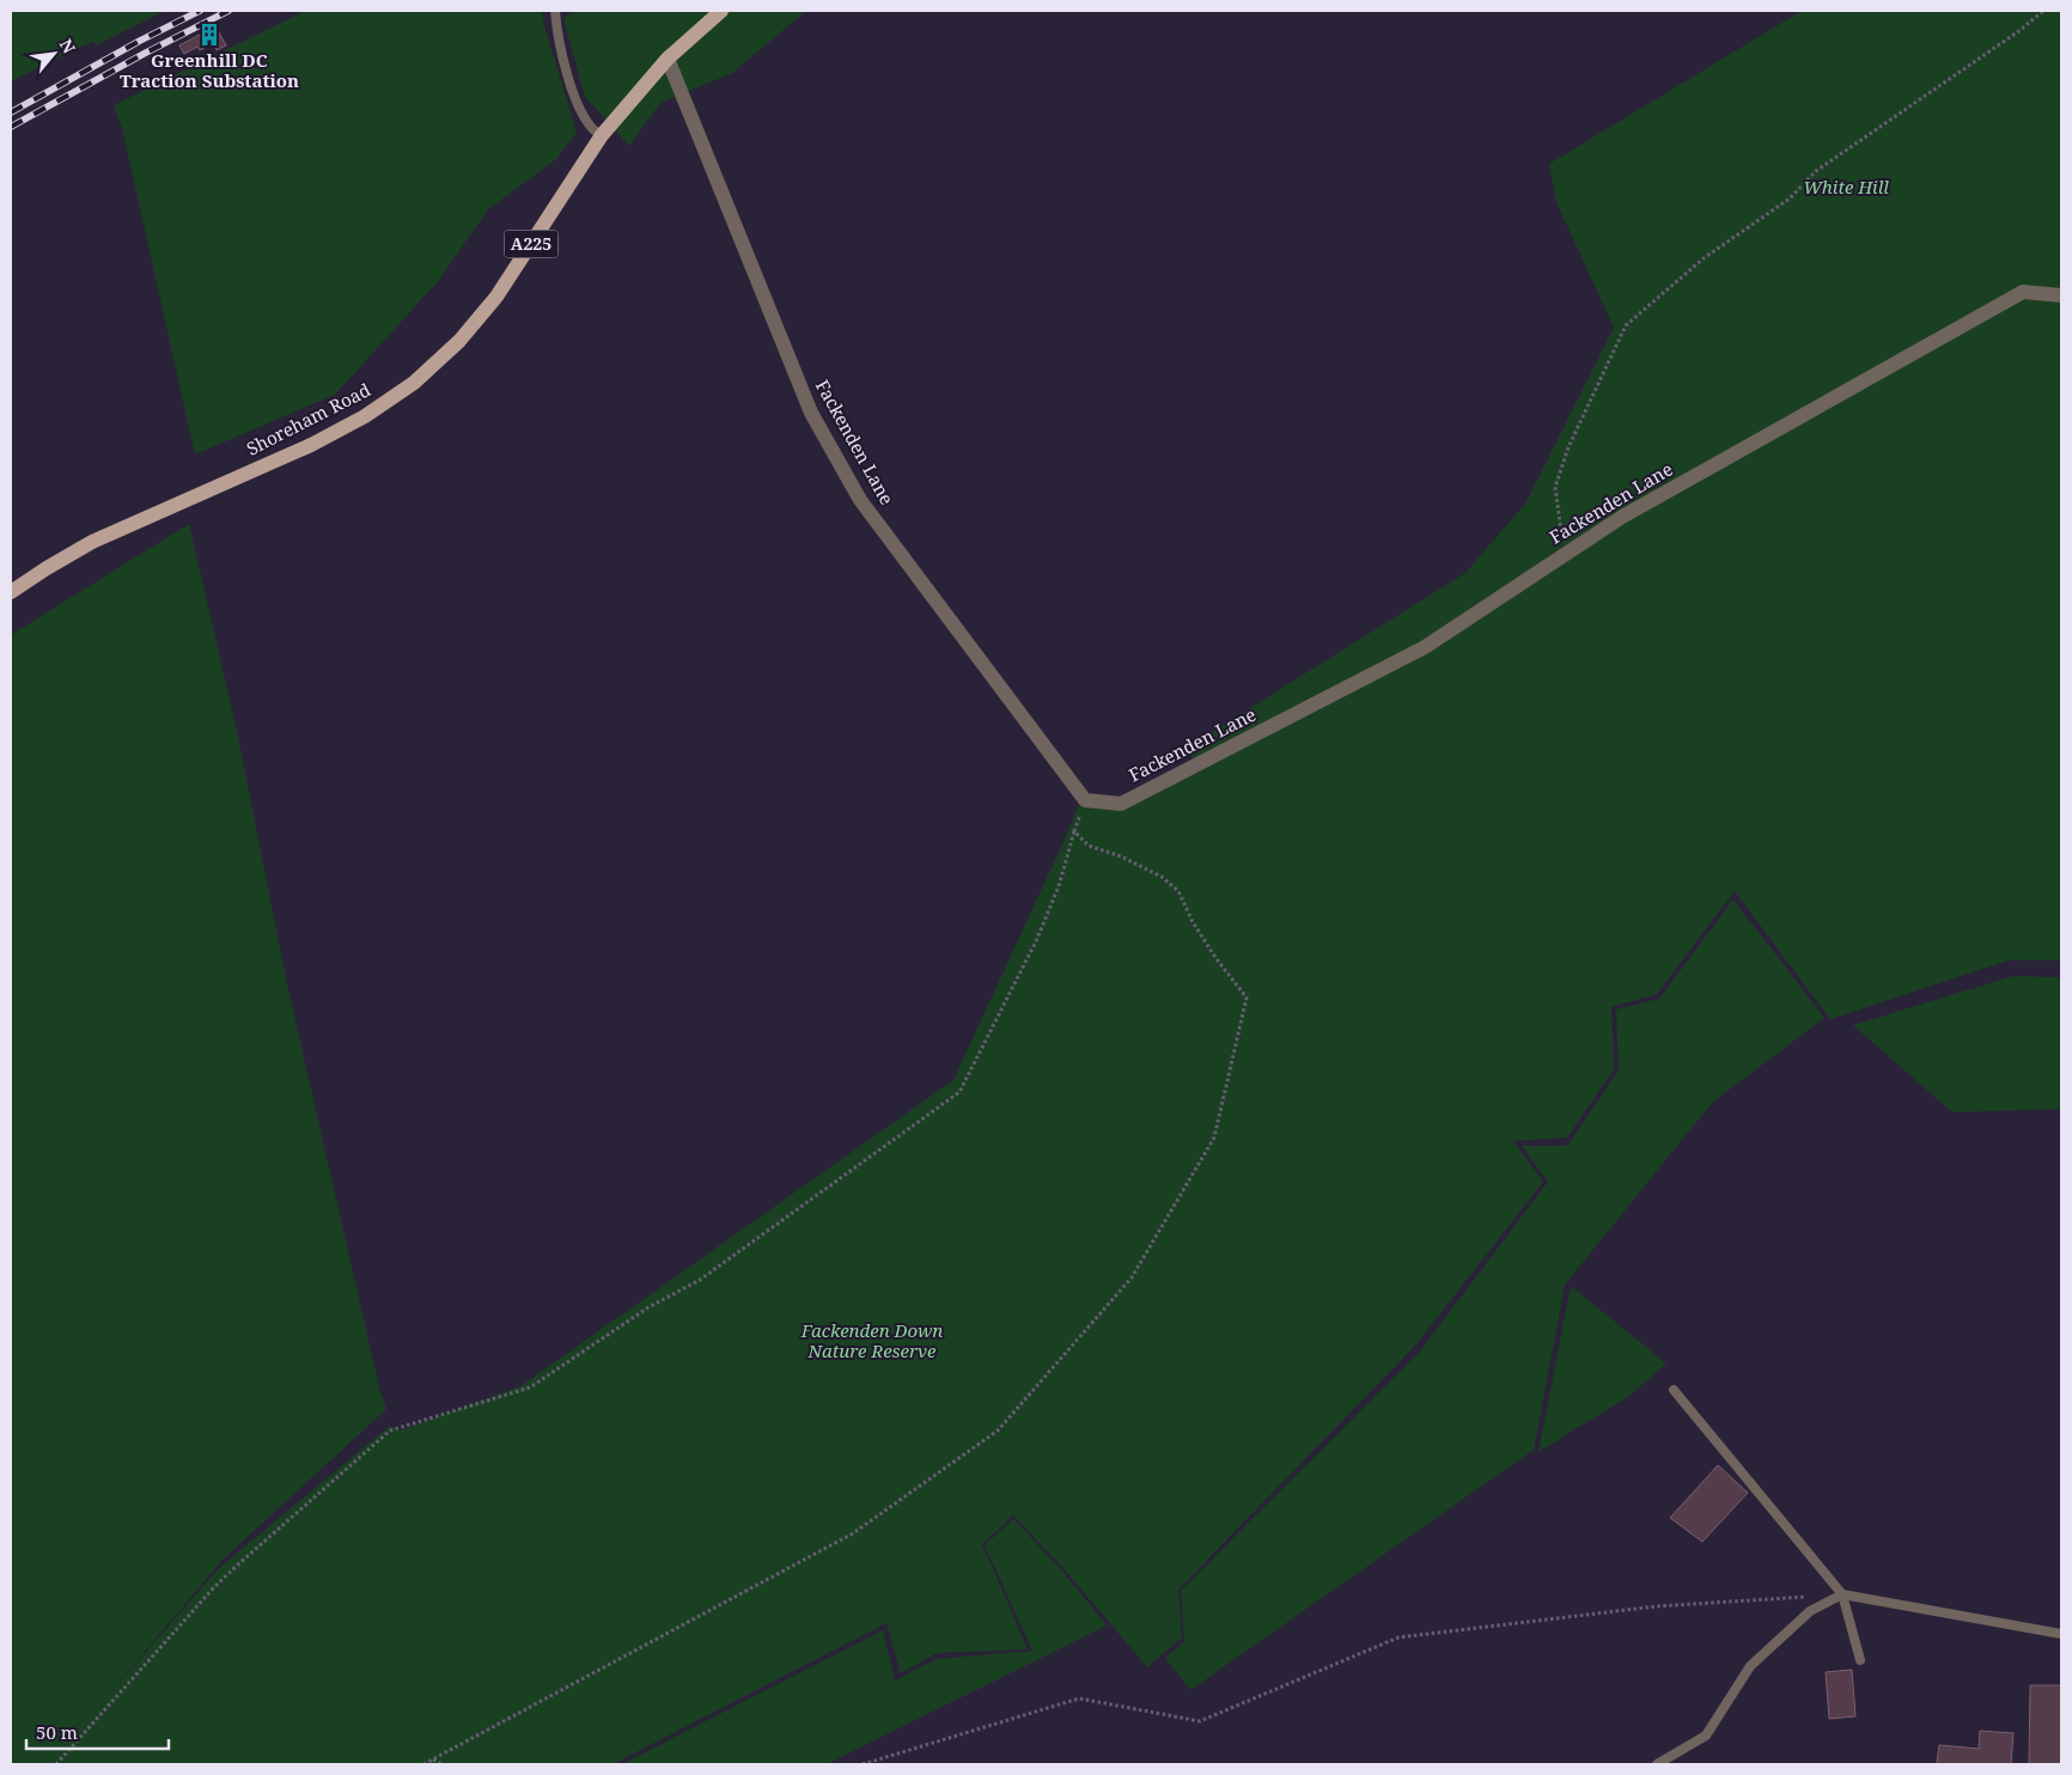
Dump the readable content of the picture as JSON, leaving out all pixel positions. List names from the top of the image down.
{
  "streets": {
    "main road": ["A225", "Shoreham Road"],
    "street": ["Fackenden Lane"]
  },
  "crossings": [
    ["Shoreham Road", "Fackenden Lane"]
  ],
  "parks": ["White Hill", "Fackenden Down Nature Reserve"],
  "places": {
    "building": ["Greenhill DC Traction Substation"]
  },
  "scale_bar": "50 m",
  "north": "top right"
}
